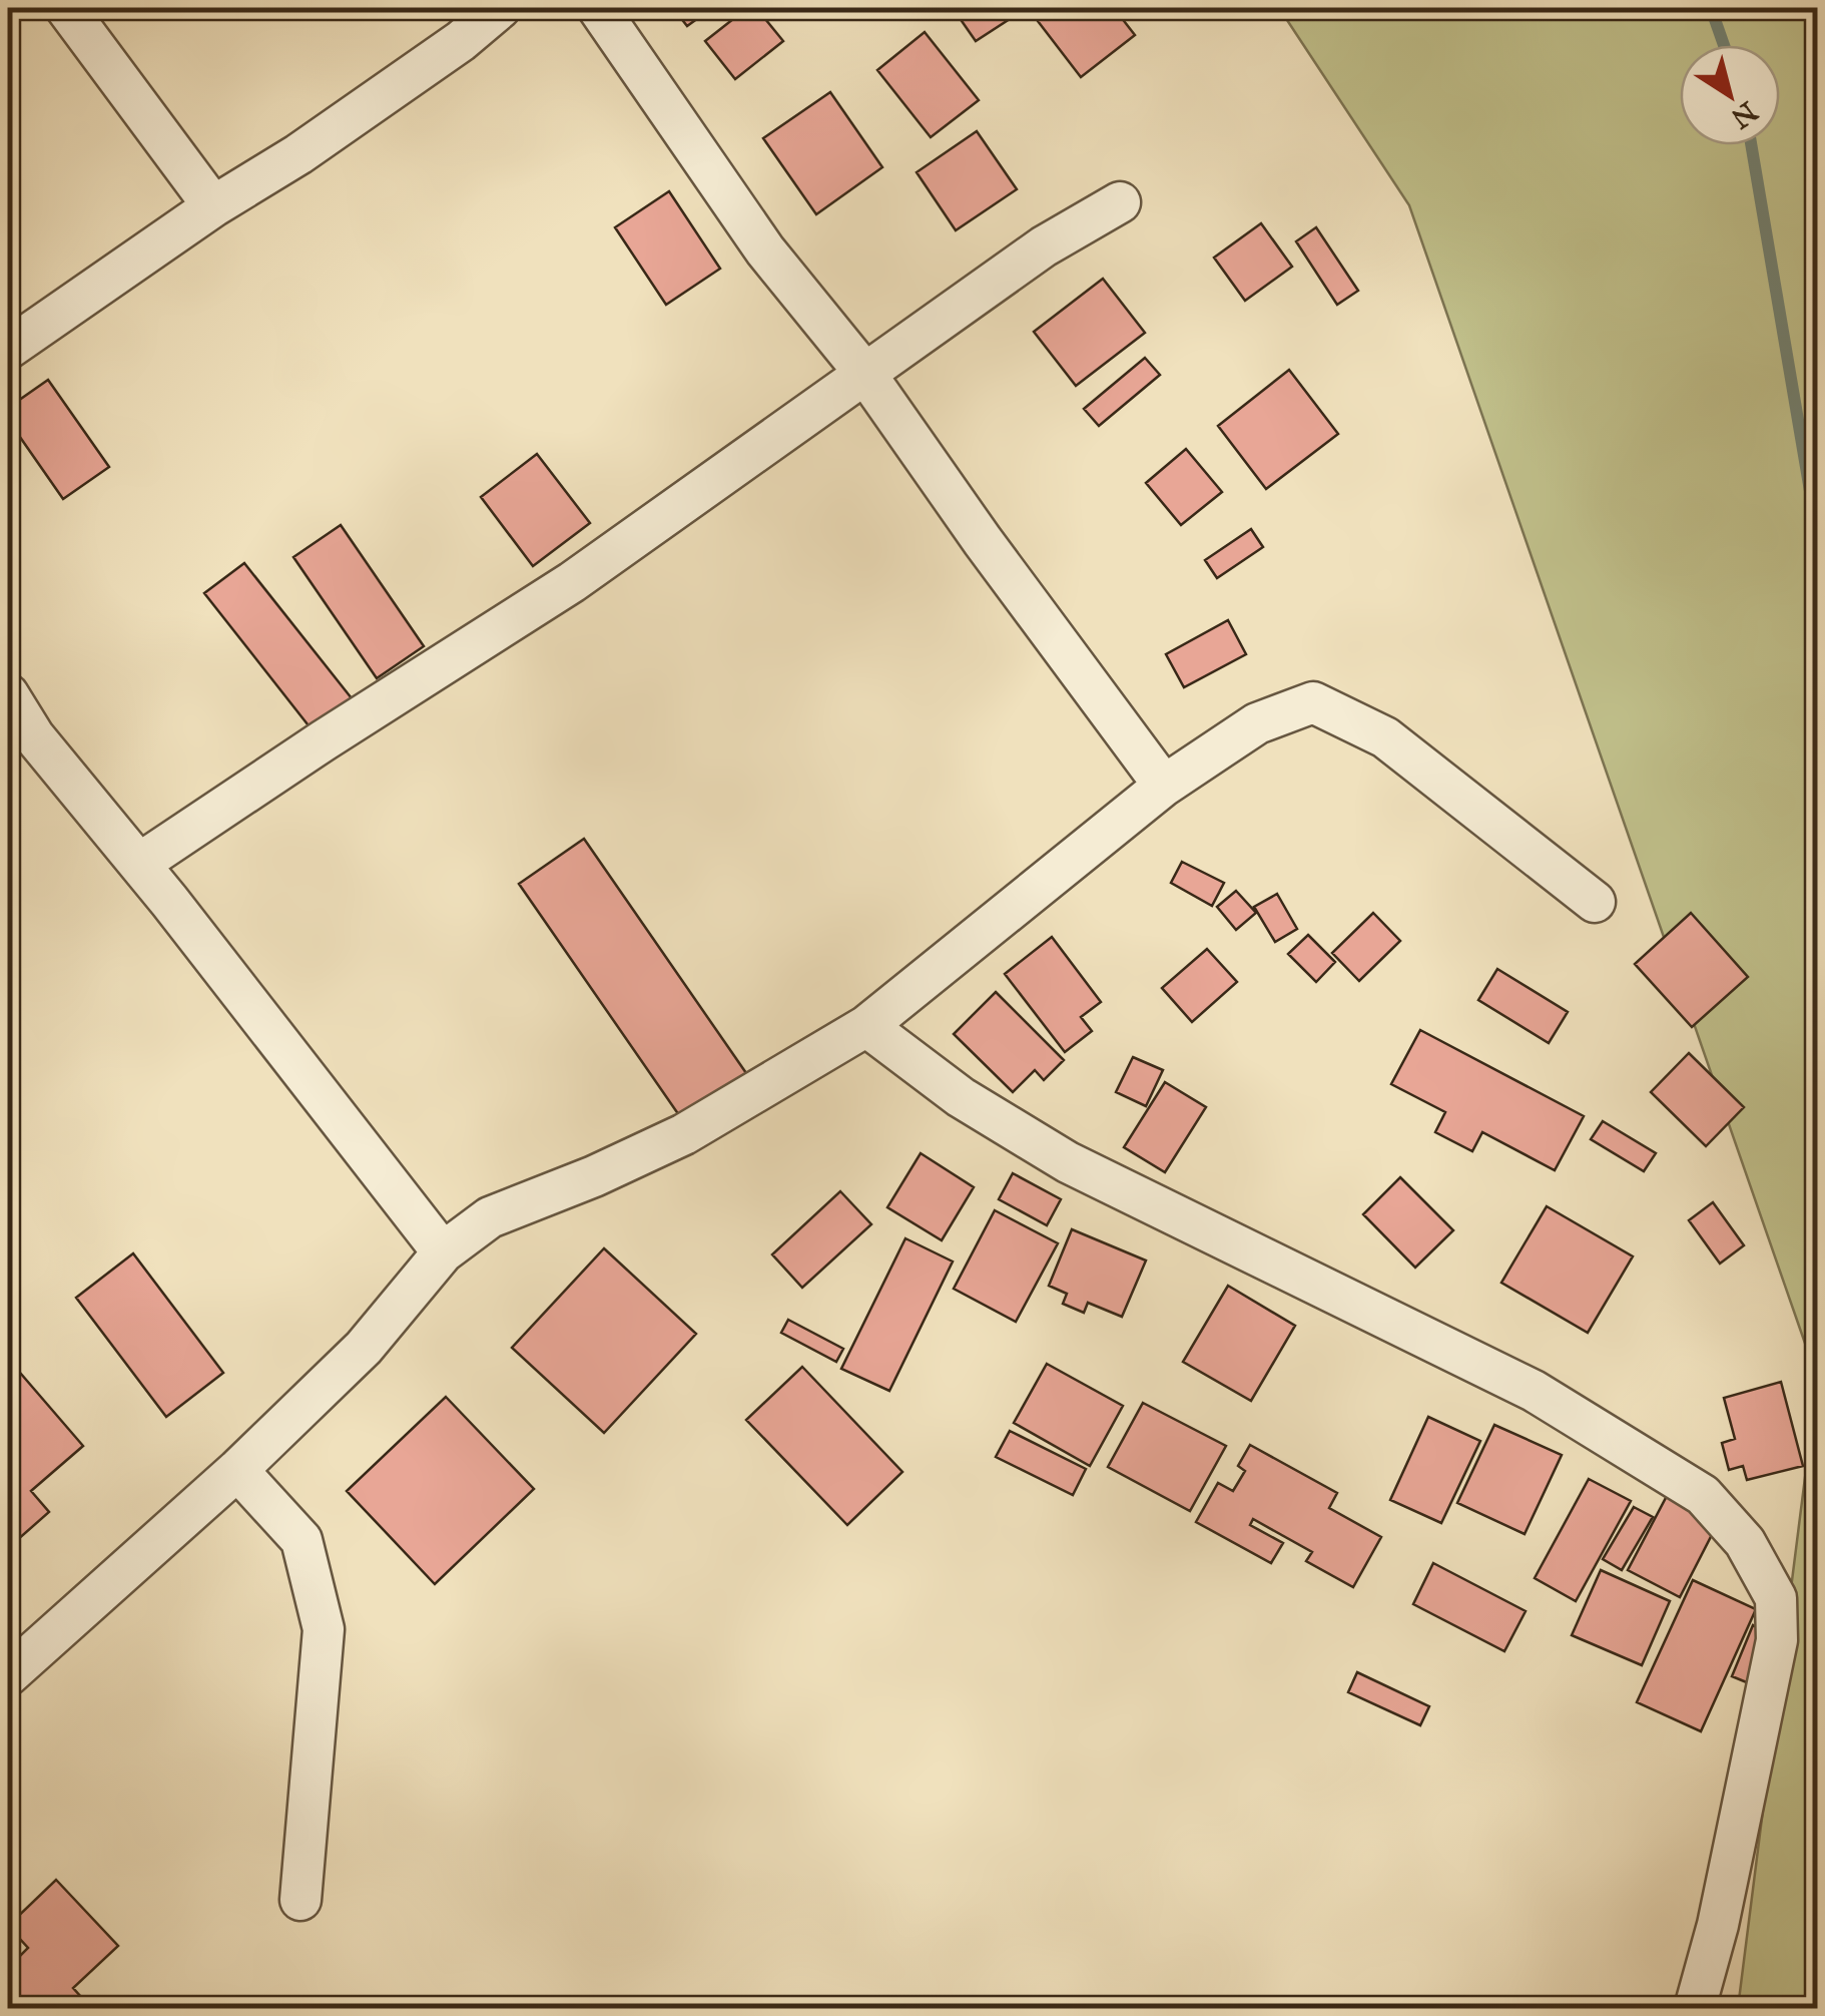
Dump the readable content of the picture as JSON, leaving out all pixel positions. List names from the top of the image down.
{
  "north": "bottom right"
}
